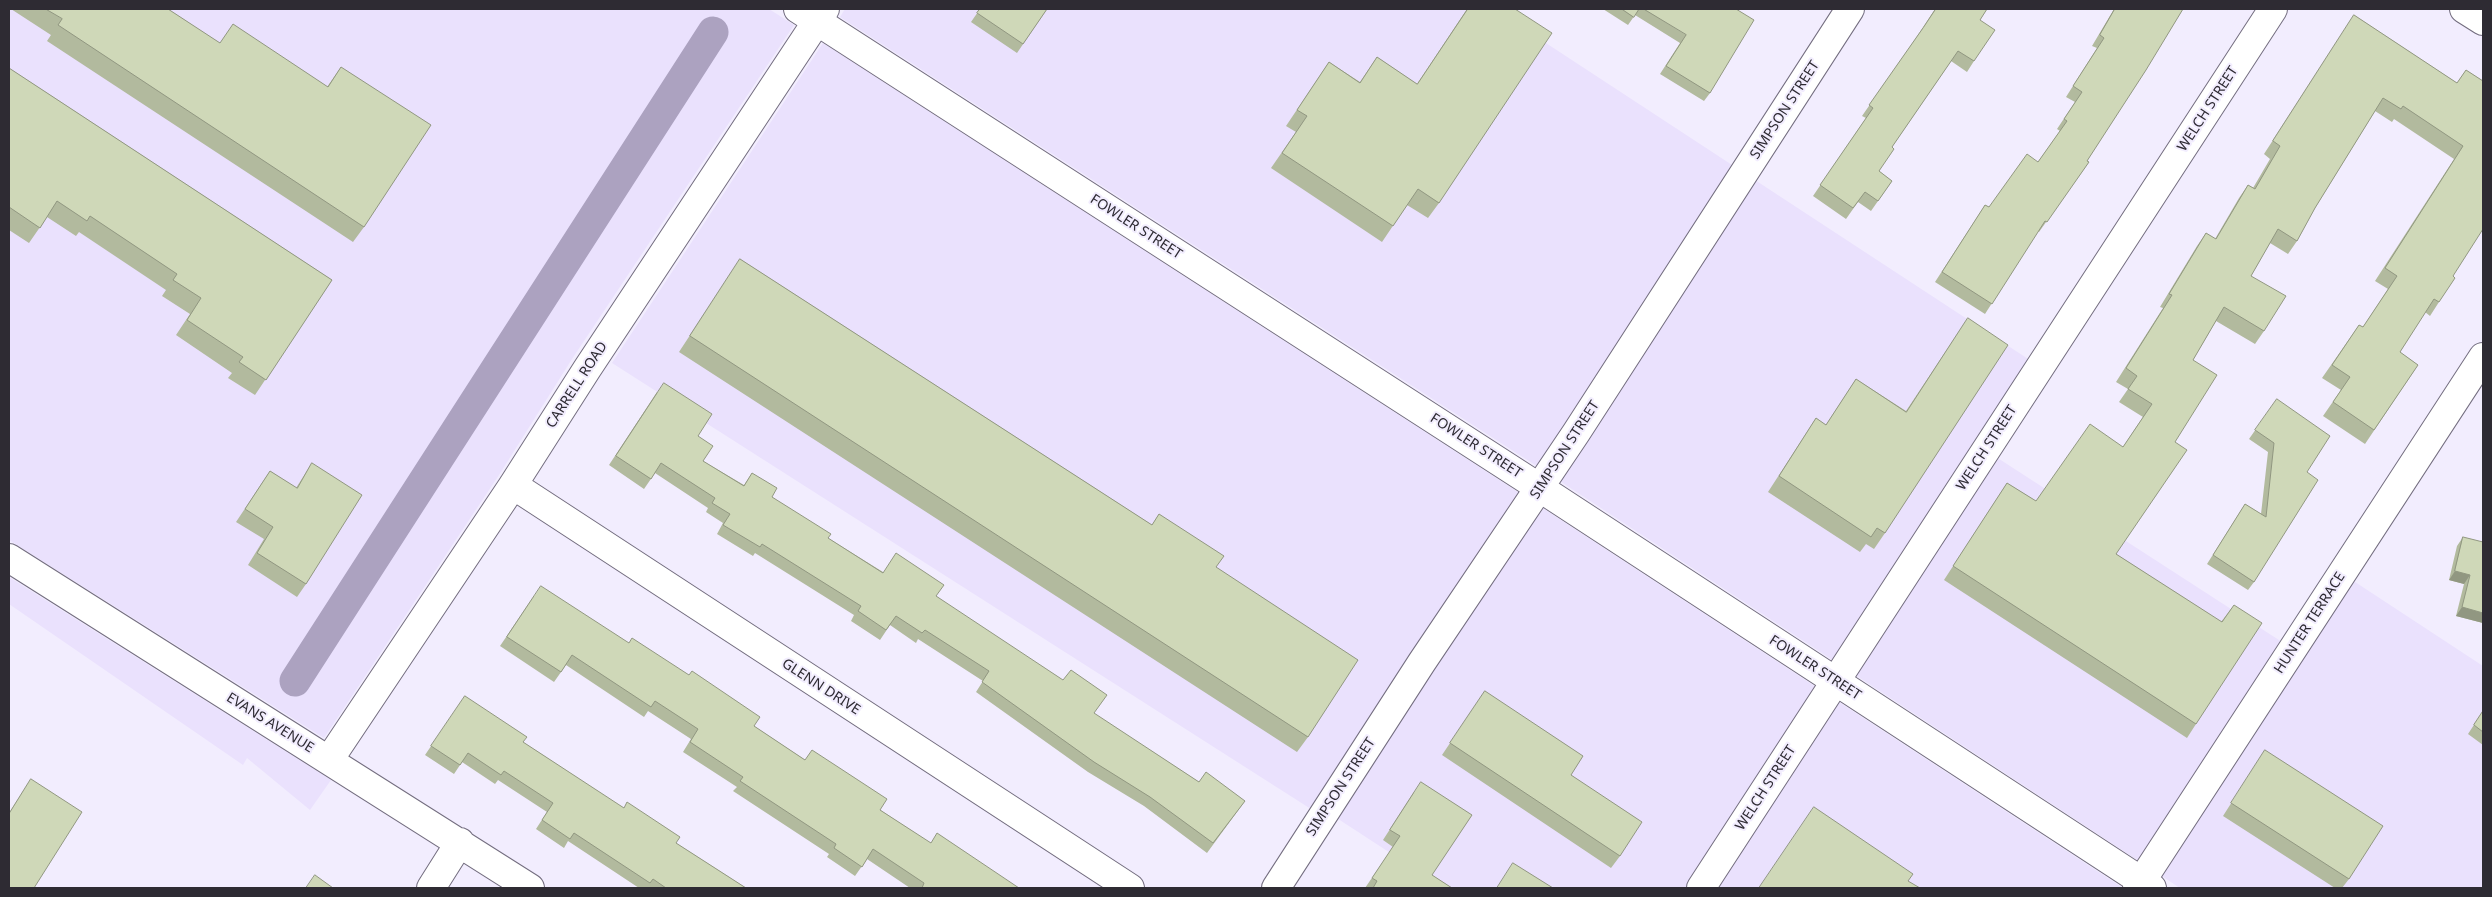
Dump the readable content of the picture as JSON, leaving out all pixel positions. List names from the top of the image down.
{
  "streets": {
    "street": [
      "WELCH STREET",
      "SIMPSON STREET",
      "FOWLER STREET",
      "CARRELL ROAD",
      "HUNTER TERRACE",
      "GLENN DRIVE",
      "EVANS AVENUE"
    ]
  },
  "crossings": [
    ["WELCH STREET", "FOWLER STREET"],
    ["SIMPSON STREET", "FOWLER STREET"],
    ["FOWLER STREET", "CARRELL ROAD"],
    ["FOWLER STREET", "HUNTER TERRACE"],
    ["CARRELL ROAD", "GLENN DRIVE"],
    ["CARRELL ROAD", "EVANS AVENUE"]
  ]
}
